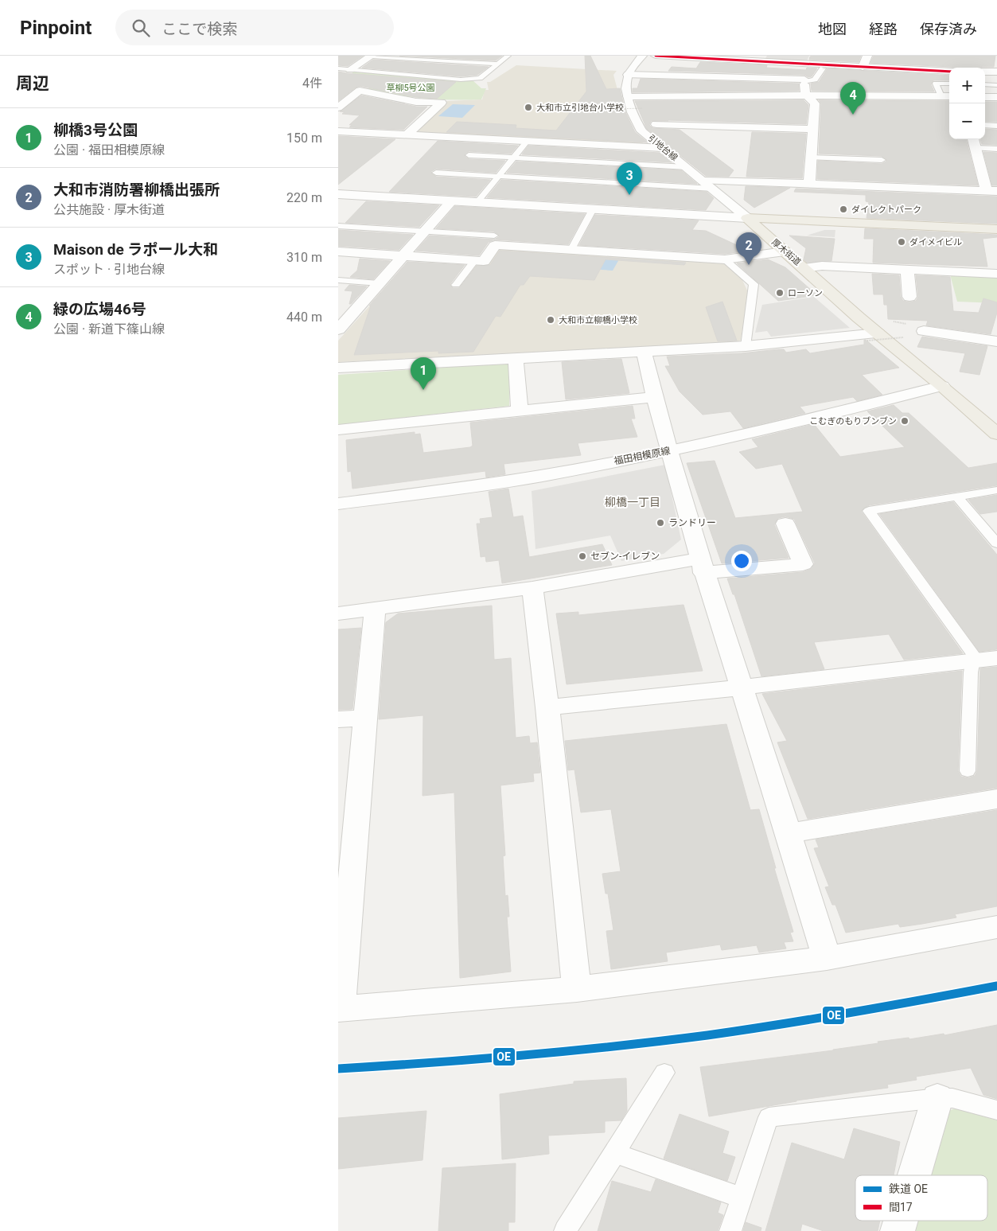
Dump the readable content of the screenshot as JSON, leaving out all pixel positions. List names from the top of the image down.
{
  "streets": {
    "main road": ["厚木街道"],
    "street": ["引地台線", "福田相模原線"]
  },
  "crossings": [
    ["引地台線", "厚木街道"],
    ["厚木街道", "福田相模原線"]
  ],
  "districts": ["柳橋一丁目"],
  "parks": ["草柳5号公園"],
  "places": [
    "大和市立引地台小学校",
    "ダイレクトパーク",
    "ダイメイビル",
    "ローソン",
    "大和市立柳橋小学校",
    "こむぎのもりブンブン",
    "ランドリー",
    "セブン-イレブン"
  ],
  "lines": ["transit line 間17", "rail line OE"],
  "legend": ["鉄道 OE", "間17"],
  "page": {
    "header": "Pinpoint",
    "search": "ここで検索",
    "nav": ["地図", "経路", "保存済み"],
    "heading": ["周辺", "4件"],
    "map_buttons": ["+", "−"],
    "pins": [
      "4",
      "3",
      "2",
      "1"
    ],
    "list": [
      {
        "mark": "1",
        "name": "柳橋3号公園",
        "note": "公園 · 福田相模原線",
        "value": "150 m"
      },
      {
        "mark": "2",
        "name": "大和市消防署柳橋出張所",
        "note": "公共施設 · 厚木街道",
        "value": "220 m"
      },
      {
        "mark": "3",
        "name": "Maison de ラポール大和",
        "note": "スポット · 引地台線",
        "value": "310 m"
      },
      {
        "mark": "4",
        "name": "緑の広場46号",
        "note": "公園 · 新道下篠山線",
        "value": "440 m"
      }
    ]
  }
}
